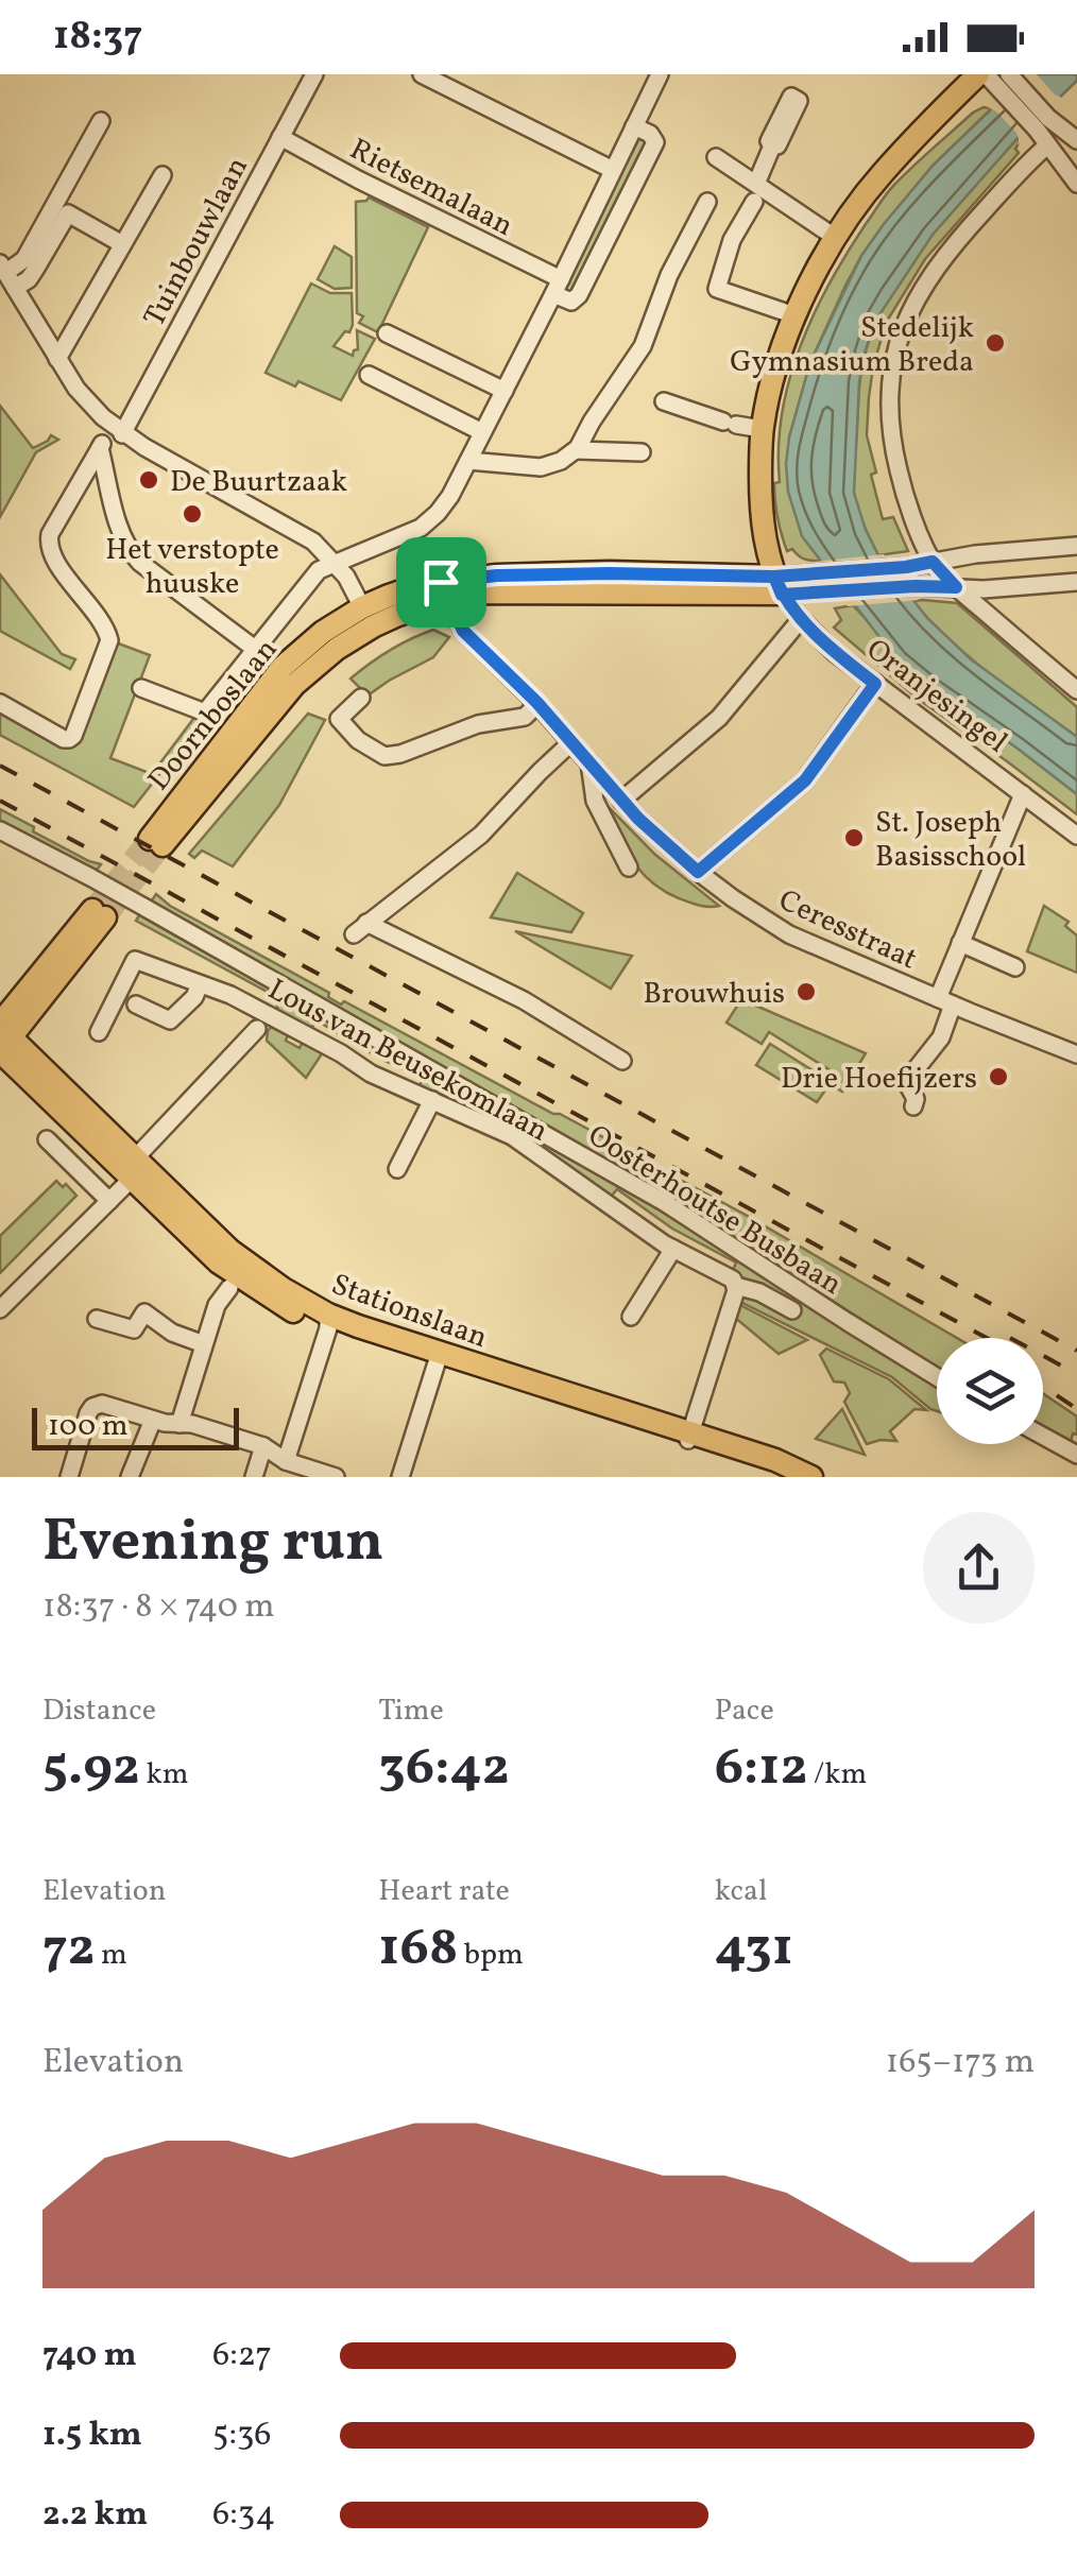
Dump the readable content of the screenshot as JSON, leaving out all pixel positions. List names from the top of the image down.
{
  "streets": {
    "main road": ["Doornboslaan", "Stationslaan"],
    "street": [
      "Rietsemalaan",
      "Tuinbouwlaan",
      "Oranjesingel",
      "Ceresstraat",
      "Lous van Beusekomlaan",
      "Oosterhoutse Busbaan"
    ]
  },
  "crossings": [
    ["Rietsemalaan", "Tuinbouwlaan"],
    ["Doornboslaan", "Ceresstraat"]
  ],
  "places": [
    "Stedelijk Gymnasium Breda",
    "De Buurtzaak",
    "Het verstopte huuske",
    "St. Joseph Basisschool",
    "Brouwhuis",
    "Drie Hoefijzers"
  ],
  "scale_bar": "100 m",
  "page": {
    "status": "18:37",
    "scale": "100 m",
    "heading": ["Evening run", "18:37 · 8 × 740 m"],
    "stats": [
      ["Distance", "5.92 km"],
      ["Time", "36:42"],
      ["Pace", "6:12 /km"],
      ["Elevation", "72 m"],
      ["Heart rate", "168 bpm"],
      ["kcal", "431"]
    ],
    "chart": ["Elevation", "165–173 m"],
    "list": [
      {
        "name": "740 m",
        "note": "6:27"
      },
      {
        "name": "1.5 km",
        "note": "5:36"
      },
      {
        "name": "2.2 km",
        "note": "6:34"
      }
    ]
  }
}
